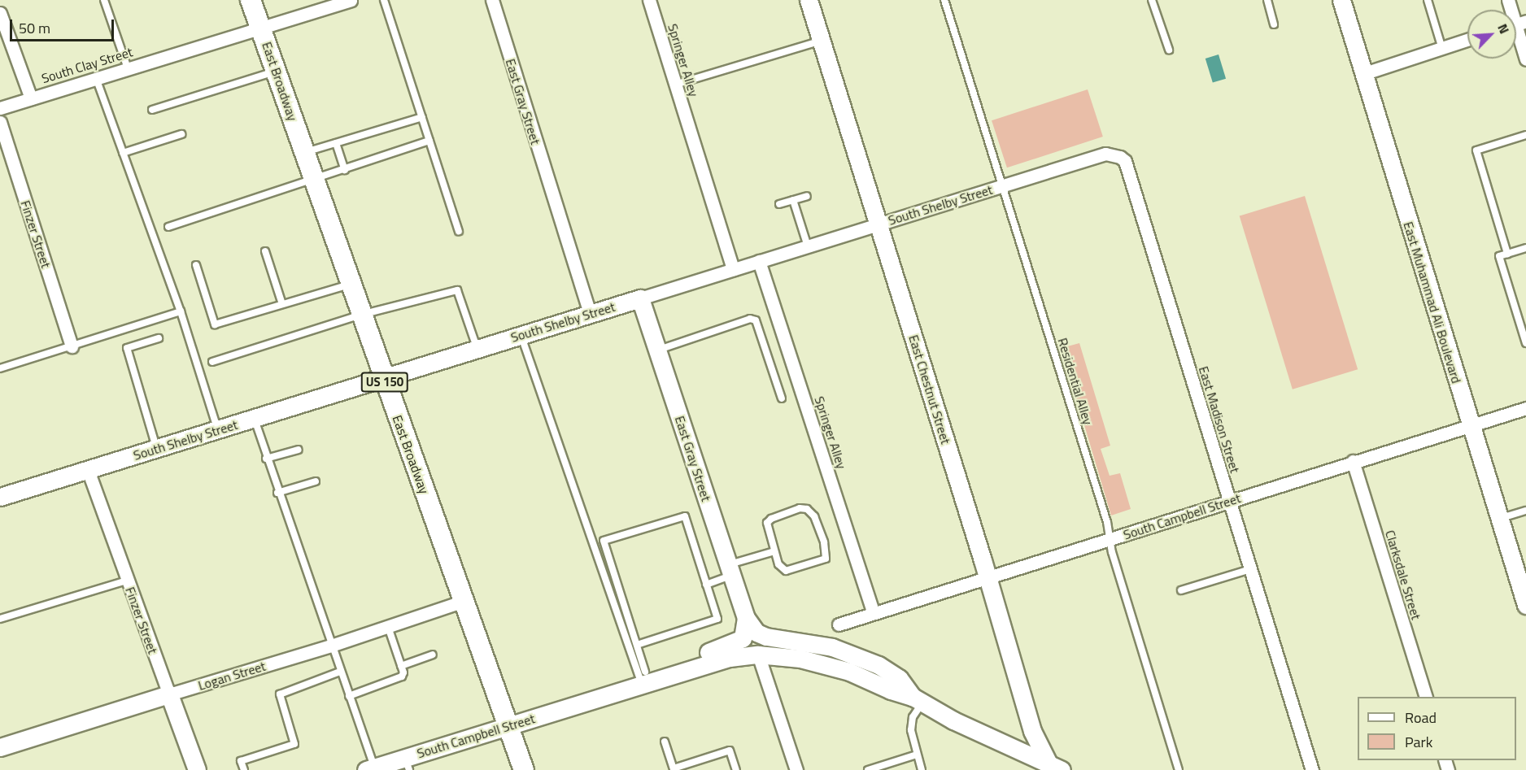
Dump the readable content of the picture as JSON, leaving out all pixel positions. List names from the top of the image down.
{
  "streets": {
    "main road": [
      "East Broadway",
      "East Gray Street",
      "South Shelby Street",
      "Finzer Street",
      "East Muhammad Ali Boulevard",
      "US 150",
      "East Chestnut Street",
      "South Campbell Street",
      "Logan Street"
    ],
    "street": [
      "Springer Alley",
      "South Clay Street",
      "East Madison Street",
      "Clarksdale Street"
    ],
    "lane": ["Residential Alley"]
  },
  "crossings": [
    ["Springer Alley", "South Shelby Street"],
    ["Springer Alley", "South Campbell Street"],
    ["South Clay Street", "East Broadway"],
    ["East Broadway", "South Shelby Street"],
    ["East Broadway", "South Campbell Street"],
    ["East Broadway", "Logan Street"],
    ["East Gray Street", "South Shelby Street"],
    ["East Gray Street", "South Campbell Street"],
    ["South Shelby Street", "Finzer Street"],
    ["South Shelby Street", "Residential Alley"],
    ["South Shelby Street", "East Chestnut Street"],
    ["South Shelby Street", "East Madison Street"],
    ["Finzer Street", "Logan Street"],
    ["East Muhammad Ali Boulevard", "South Campbell Street"],
    ["Residential Alley", "South Campbell Street"],
    ["East Chestnut Street", "South Campbell Street"],
    ["East Madison Street", "South Campbell Street"],
    ["South Campbell Street", "Clarksdale Street"]
  ],
  "legend": ["Road", "Park"],
  "scale_bar": "50 m",
  "north": "top right"
}
